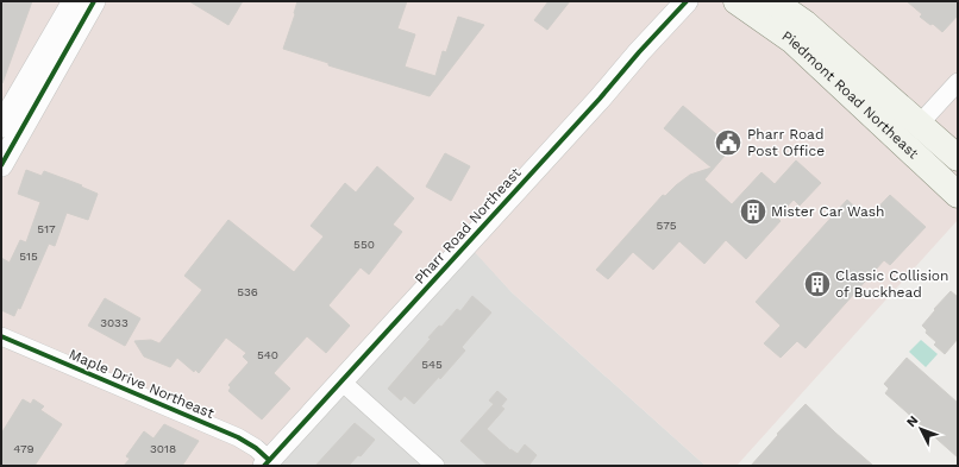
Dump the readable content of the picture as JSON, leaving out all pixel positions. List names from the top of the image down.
{
  "streets": {
    "main road": ["Piedmont Road Northeast"],
    "street": ["Pharr Road Northeast", "Maple Drive Northeast"]
  },
  "crossings": [
    ["Pharr Road Northeast", "Maple Drive Northeast"]
  ],
  "places": {
    "public building": ["Pharr Road Post Office"],
    "building": ["Mister Car Wash", "Classic Collision of Buckhead"]
  },
  "house_numbers": [
    "575",
    "517",
    "550",
    "515",
    "536",
    "3033",
    "540",
    "545",
    "479",
    "3018"
  ],
  "north": "top left"
}
